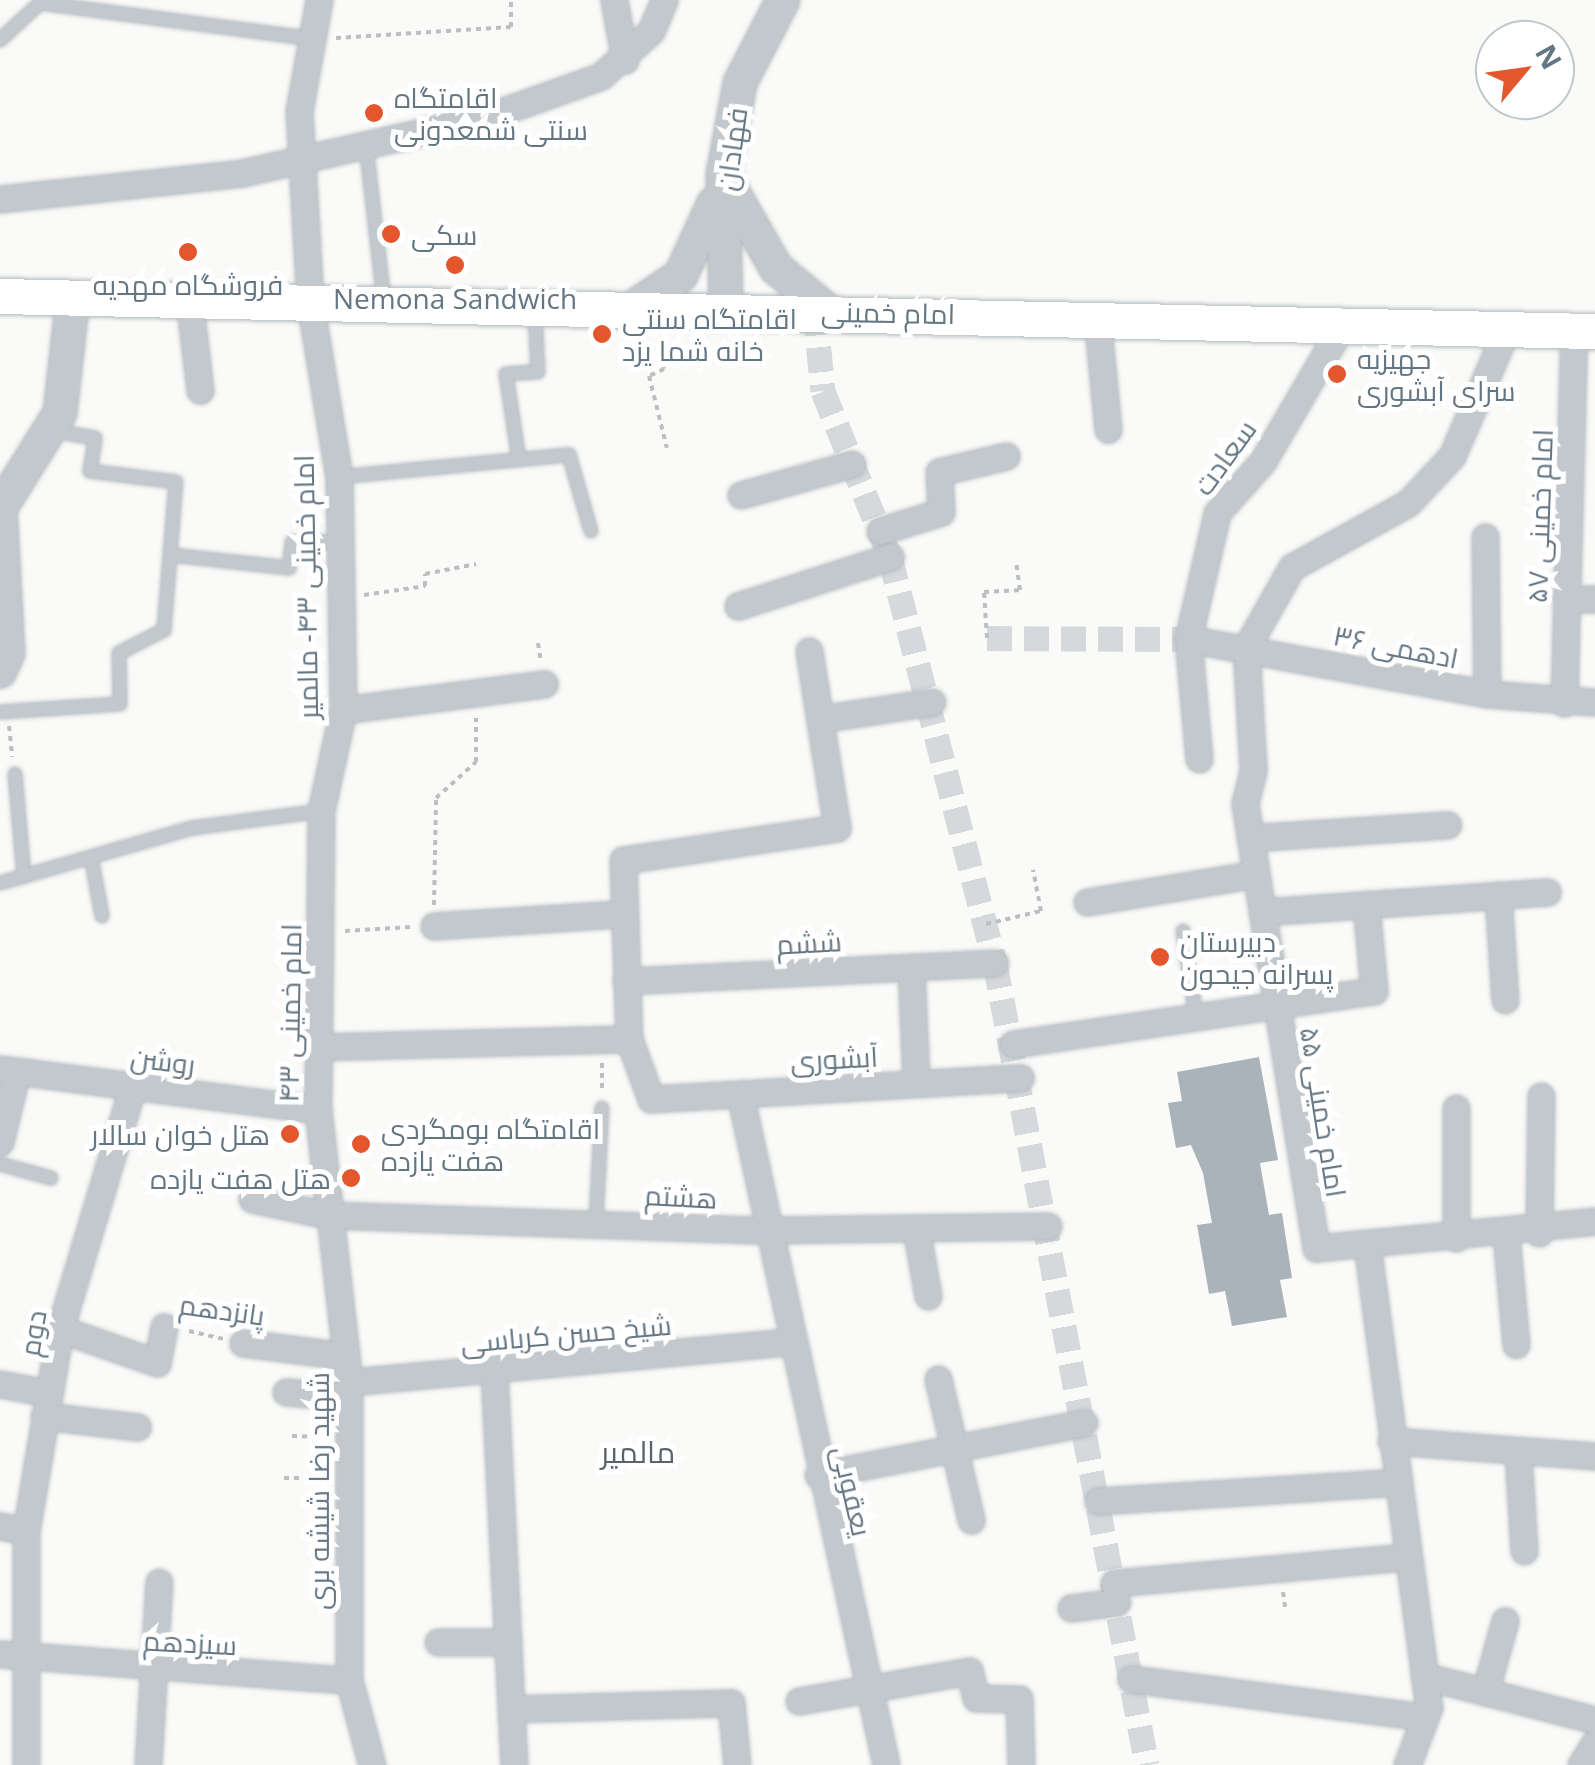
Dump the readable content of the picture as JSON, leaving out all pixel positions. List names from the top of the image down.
{
  "streets": {
    "main road": ["امام خمینی"],
    "street": [
      "فهادان",
      "سعادت",
      "امام خمینی ۵۷",
      "امام خمینی ۴۳- مالمیر",
      "ادهمی ۳۶",
      "ششم",
      "امام خمینی ۴۳",
      "آبشوری",
      "روشن",
      "امام خمینی ۵۵",
      "هشتم",
      "پانزدهم",
      "دوم",
      "شیخ حسن کرباسی",
      "شهید رضا شیشه بری",
      "یعقوبی",
      "سیزدهم"
    ]
  },
  "crossings": [
    ["فهادان", "امام خمینی"],
    ["امام خمینی", "سعادت"],
    ["امام خمینی", "امام خمینی ۵۷"],
    ["امام خمینی", "امام خمینی ۴۳- مالمیر"],
    ["سعادت", "ادهمی ۳۶"],
    ["امام خمینی ۵۷", "ادهمی ۳۶"],
    ["امام خمینی ۴۳- مالمیر", "امام خمینی ۴۳"],
    ["ادهمی ۳۶", "امام خمینی ۵۵"],
    ["امام خمینی ۴۳", "روشن"],
    ["امام خمینی ۴۳", "هشتم"],
    ["امام خمینی ۴۳", "شهید رضا شیشه بری"],
    ["آبشوری", "یعقوبی"],
    ["روشن", "دوم"],
    ["هشتم", "شهید رضا شیشه بری"],
    ["هشتم", "یعقوبی"],
    ["پانزدهم", "دوم"],
    ["پانزدهم", "شیخ حسن کرباسی"],
    ["پانزدهم", "شهید رضا شیشه بری"],
    ["دوم", "سیزدهم"],
    ["شیخ حسن کرباسی", "شهید رضا شیشه بری"],
    ["شیخ حسن کرباسی", "یعقوبی"],
    ["شهید رضا شیشه بری", "سیزدهم"]
  ],
  "districts": ["مالمیر"],
  "places": [
    "اقامتگاه سنتی شمعدونی",
    "سکی",
    "فروشگاه مهدیه",
    "Nemona Sandwich",
    "اقامتگاه سنتی خانه شما یزد",
    "جهیزیه سرای آبشوری",
    "دبیرستان پسرانه جیحون",
    "هتل خوان سالار",
    "اقامتگاه بومگردی هفت یازده",
    "هتل هفت یازده"
  ],
  "north": "top right"
}
